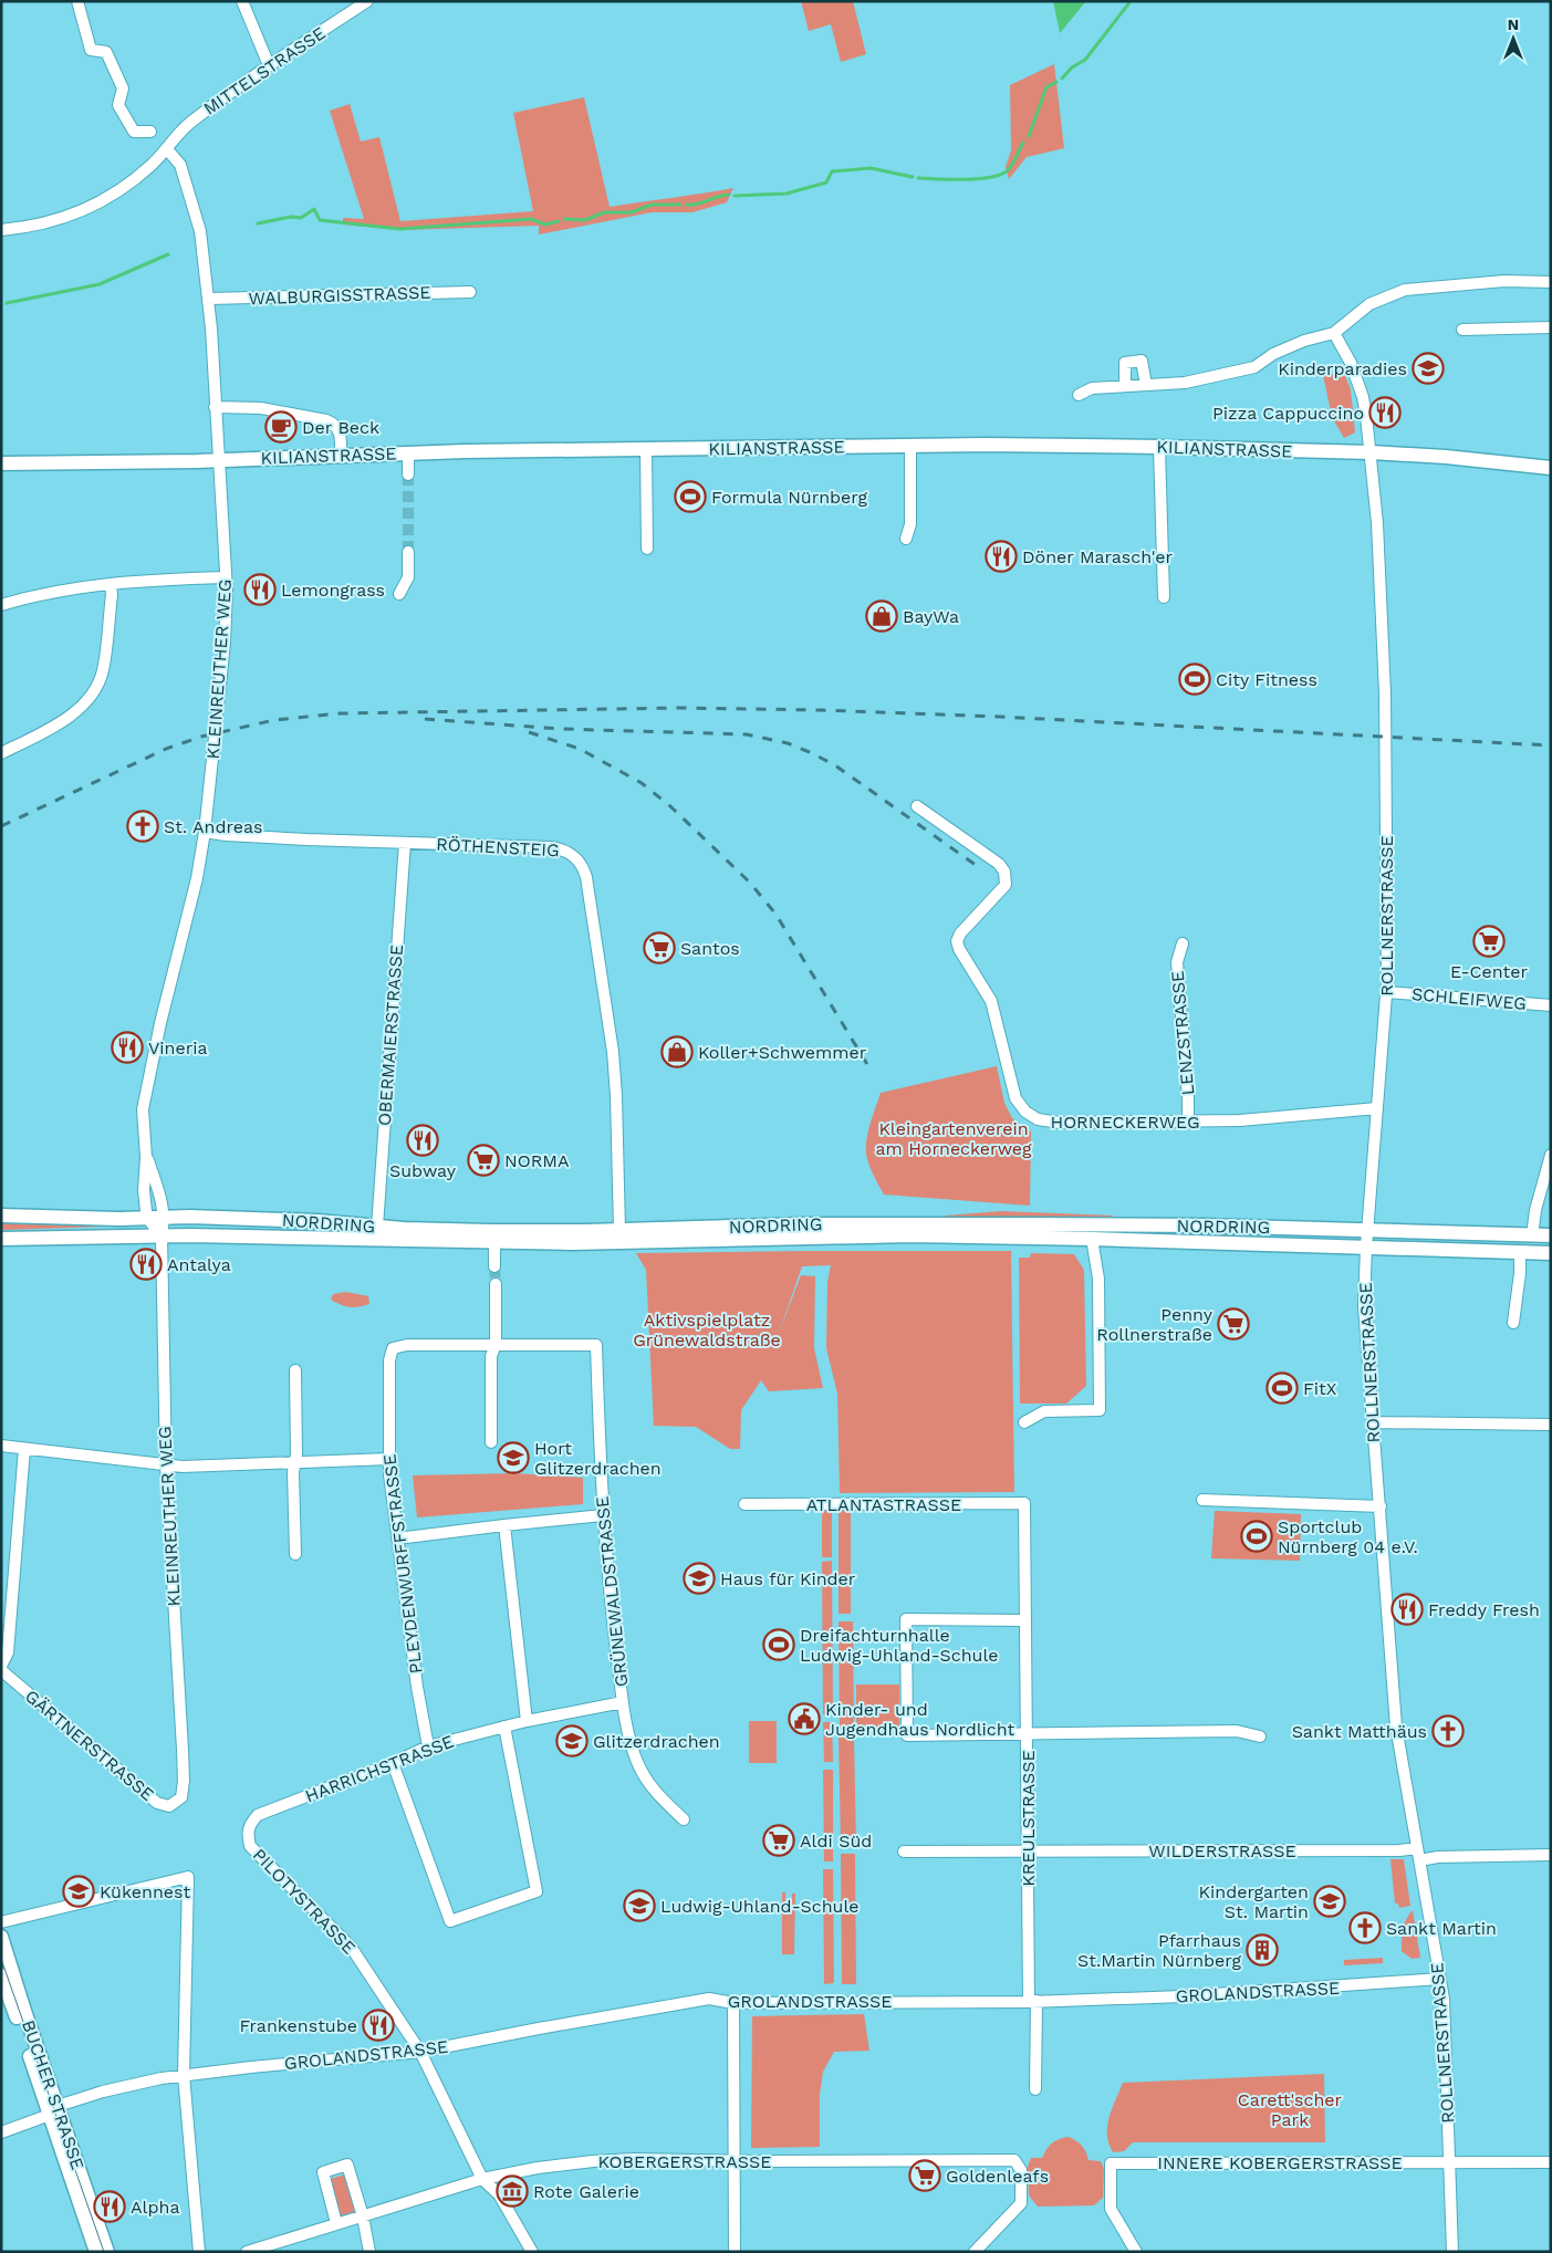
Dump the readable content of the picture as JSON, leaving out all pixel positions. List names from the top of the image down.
{
  "streets": {
    "main road": ["KILIANSTRASSE", "NORDRING", "BUCHER STRASSE"],
    "street": [
      "MITTELSTRASSE",
      "WALBURGISSTRASSE",
      "KLEINREUTHER WEG",
      "RÖTHENSTEIG",
      "ROLLNERSTRASSE",
      "SCHLEIFWEG",
      "LENZSTRASSE",
      "OBERMAIERSTRASSE",
      "HORNECKERWEG",
      "ATLANTASTRASSE",
      "PLEYDENWURFFSTRASSE",
      "GRÜNEWALDSTRASSE",
      "GÄRTNERSTRASSE",
      "HARRICHSTRASSE",
      "KREULSTRASSE",
      "WILDERSTRASSE",
      "PILOTYSTRASSE",
      "GROLANDSTRASSE",
      "KOBERGERSTRASSE",
      "INNERE KOBERGERSTRASSE"
    ]
  },
  "crossings": [
    ["MITTELSTRASSE", "KLEINREUTHER WEG"],
    ["WALBURGISSTRASSE", "KLEINREUTHER WEG"],
    ["KILIANSTRASSE", "KLEINREUTHER WEG"],
    ["KILIANSTRASSE", "ROLLNERSTRASSE"],
    ["KLEINREUTHER WEG", "RÖTHENSTEIG"],
    ["KLEINREUTHER WEG", "NORDRING"],
    ["KLEINREUTHER WEG", "GÄRTNERSTRASSE"],
    ["RÖTHENSTEIG", "OBERMAIERSTRASSE"],
    ["RÖTHENSTEIG", "NORDRING"],
    ["ROLLNERSTRASSE", "SCHLEIFWEG"],
    ["ROLLNERSTRASSE", "HORNECKERWEG"],
    ["ROLLNERSTRASSE", "NORDRING"],
    ["ROLLNERSTRASSE", "WILDERSTRASSE"],
    ["ROLLNERSTRASSE", "GROLANDSTRASSE"],
    ["ROLLNERSTRASSE", "INNERE KOBERGERSTRASSE"],
    ["LENZSTRASSE", "HORNECKERWEG"],
    ["OBERMAIERSTRASSE", "NORDRING"],
    ["ATLANTASTRASSE", "KREULSTRASSE"],
    ["PLEYDENWURFFSTRASSE", "GRÜNEWALDSTRASSE"],
    ["PLEYDENWURFFSTRASSE", "HARRICHSTRASSE"],
    ["GRÜNEWALDSTRASSE", "HARRICHSTRASSE"],
    ["HARRICHSTRASSE", "PILOTYSTRASSE"],
    ["KREULSTRASSE", "WILDERSTRASSE"],
    ["KREULSTRASSE", "GROLANDSTRASSE"],
    ["PILOTYSTRASSE", "GROLANDSTRASSE"],
    ["PILOTYSTRASSE", "KOBERGERSTRASSE"],
    ["GROLANDSTRASSE", "BUCHER STRASSE"]
  ],
  "parks": ["Kleingartenverein am Horneckerweg", "Aktivspielplatz Grünewaldstraße", "Carett'scher Park"],
  "places": {
    "school or university": [
      "Kinderparadies",
      "Hort Glitzerdrachen",
      "Haus für Kinder",
      "Glitzerdrachen",
      "Kükennest",
      "Kindergarten St. Martin",
      "Ludwig-Uhland-Schule"
    ],
    "restaurant": [
      "Pizza Cappuccino",
      "Döner Marasch'er",
      "Lemongrass",
      "Vineria",
      "Subway",
      "Antalya",
      "Freddy Fresh",
      "Frankenstube",
      "Alpha"
    ],
    "cafe": ["Der Beck"],
    "sports": [
      "Formula Nürnberg",
      "City Fitness",
      "FitX",
      "Sportclub Nürnberg 04 e.V.",
      "Dreifachturnhalle Ludwig-Uhland-Schule"
    ],
    "shop": ["BayWa", "Koller+Schwemmer"],
    "church": ["St. Andreas", "Sankt Matthäus", "Sankt Martin"],
    "supermarket": [
      "E-Center",
      "Santos",
      "NORMA",
      "Penny Rollnerstraße",
      "Aldi Süd",
      "Goldenleafs"
    ],
    "public building": ["Kinder- und Jugendhaus Nordlicht"],
    "building": ["Pfarrhaus St.Martin Nürnberg"],
    "museum": ["Rote Galerie"]
  },
  "north": "top"
}
